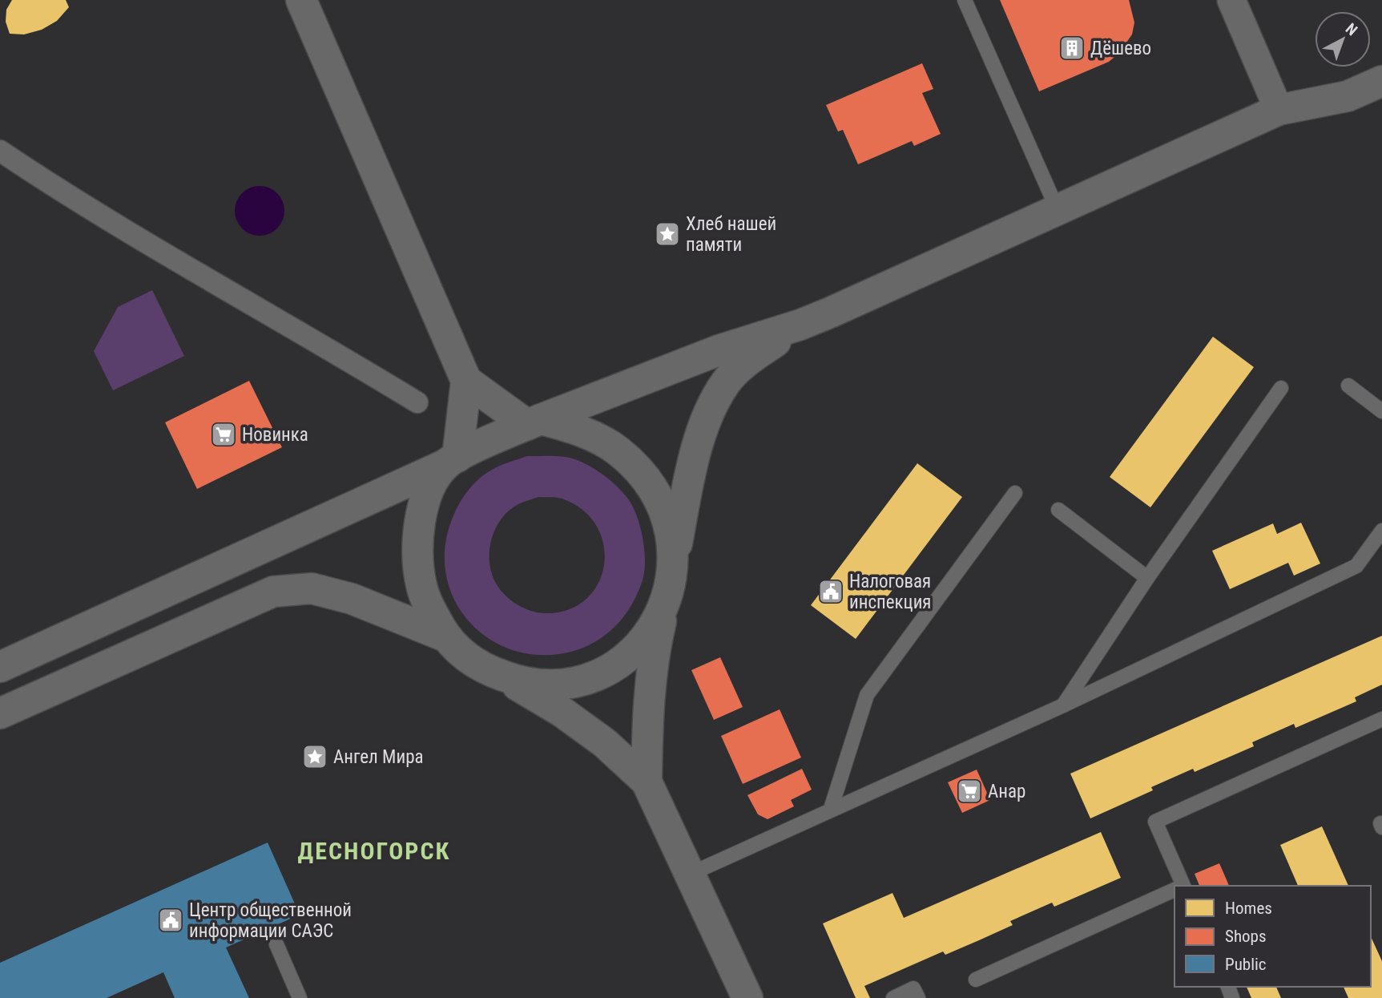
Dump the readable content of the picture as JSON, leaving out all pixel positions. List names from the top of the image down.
{
  "districts": ["ДЕСНОГОРСК"],
  "places": {
    "building": ["Дёшево"],
    "place": ["Хлеб нашей памяти", "Ангел Мира"],
    "supermarket": ["Новинка", "Анар"],
    "public building": ["Налоговая инспекция", "Центр общественной информации САЭС"]
  },
  "legend": ["Homes", "Shops", "Public"],
  "north": "top right"
}
